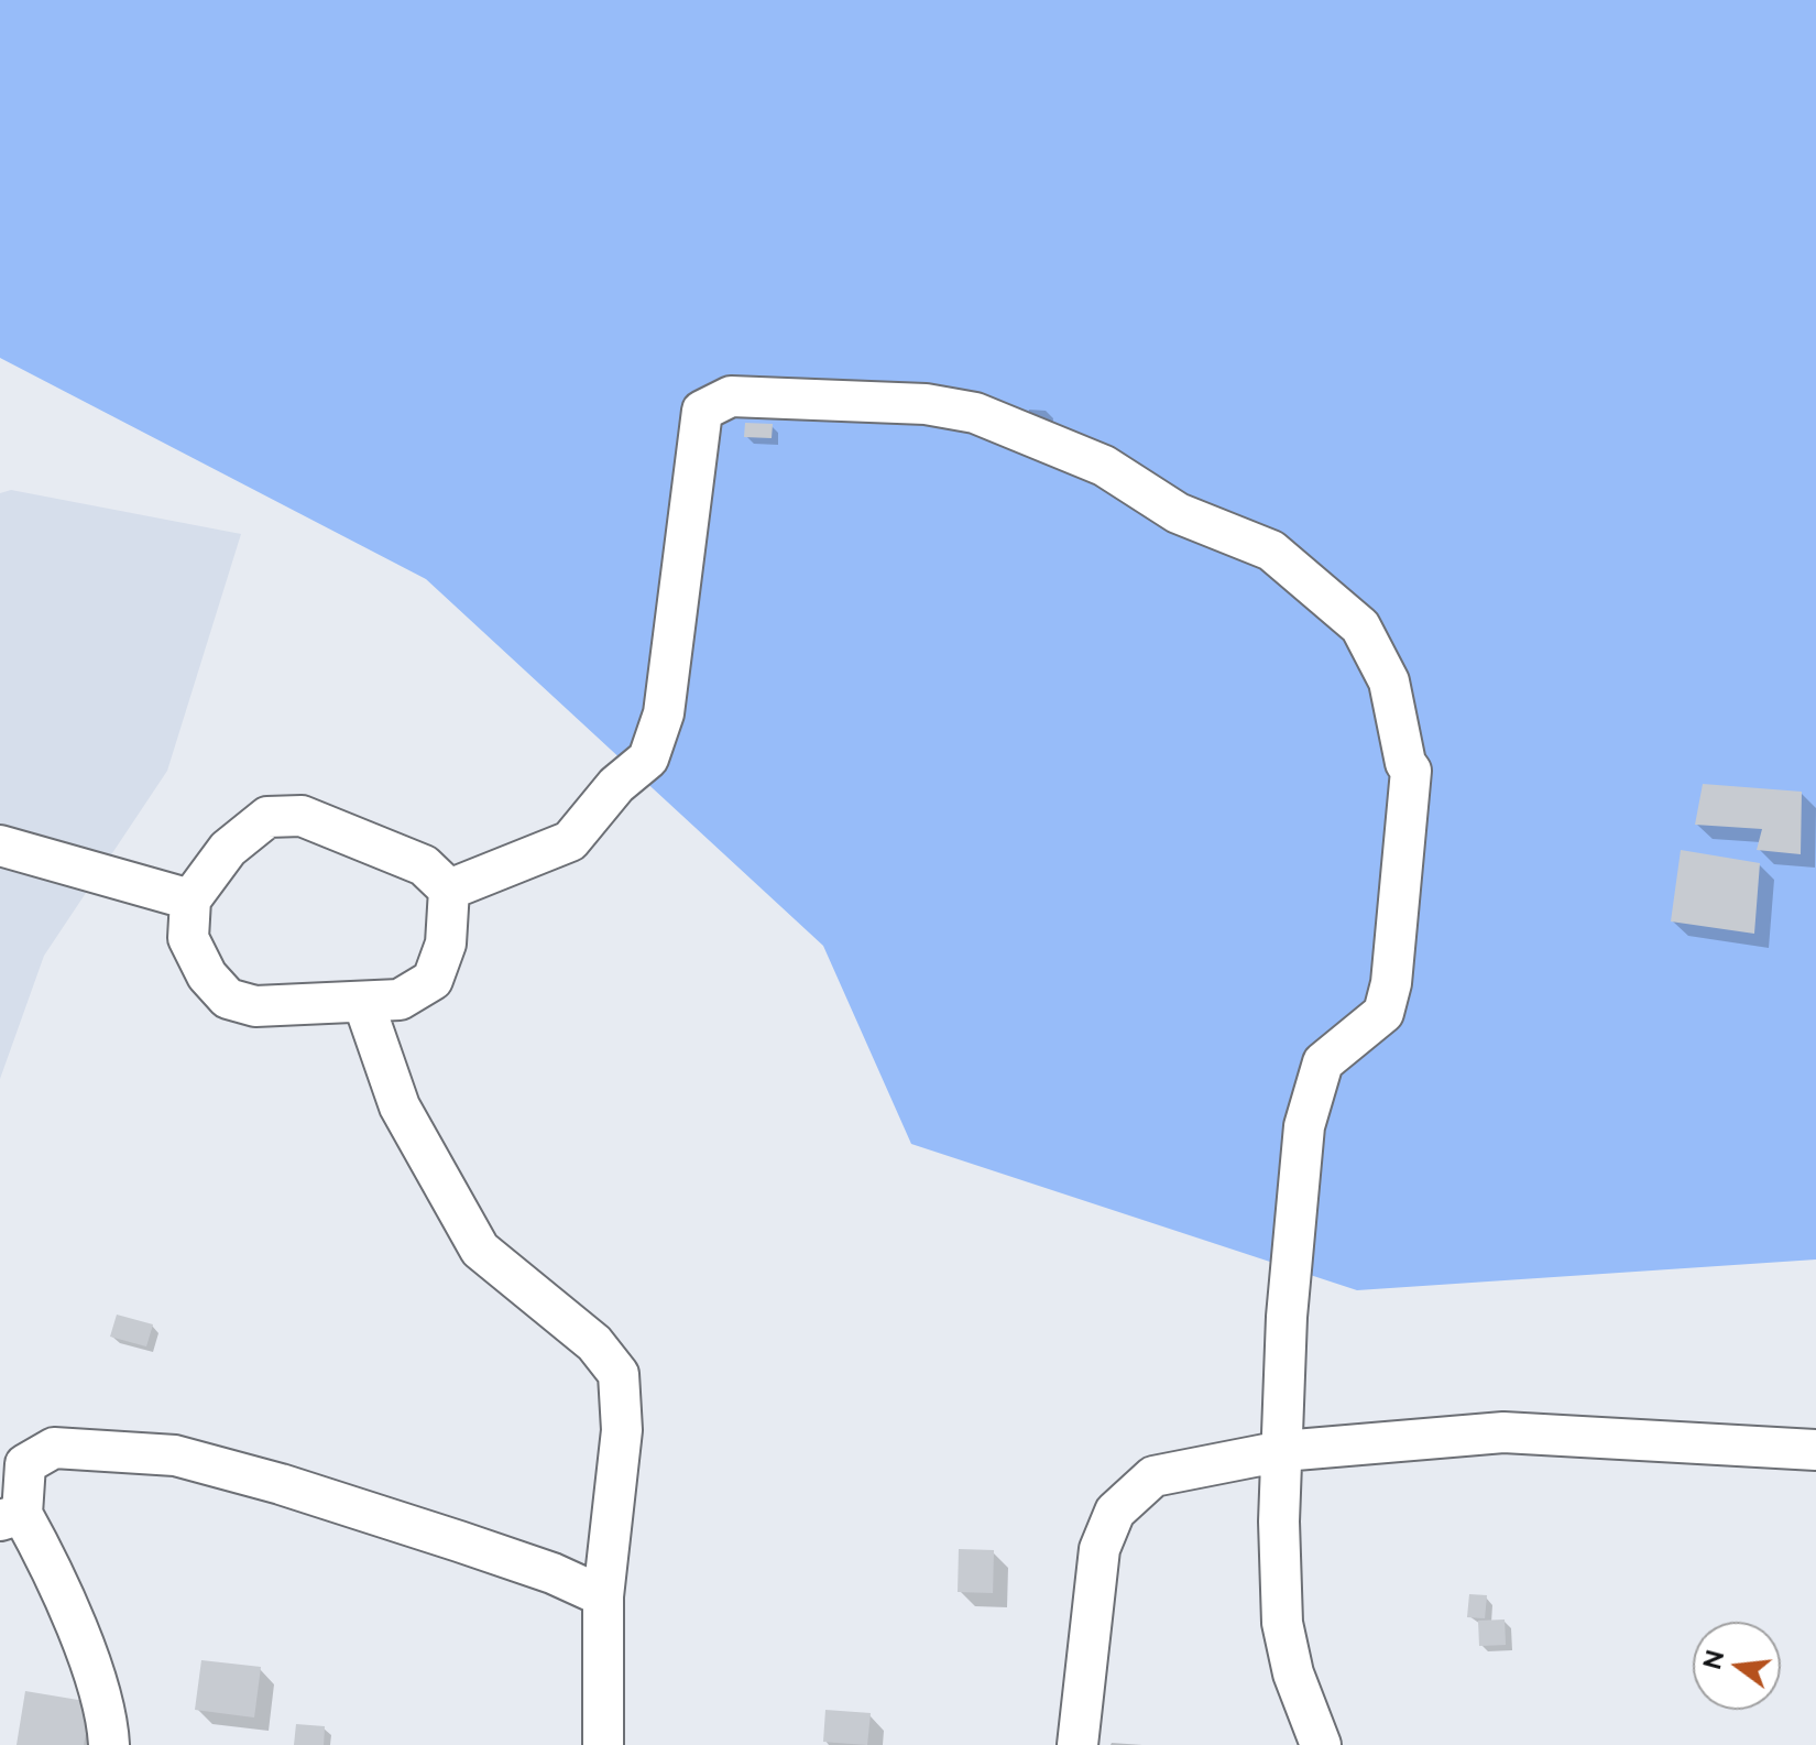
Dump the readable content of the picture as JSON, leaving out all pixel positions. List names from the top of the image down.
{
  "north": "left"
}
